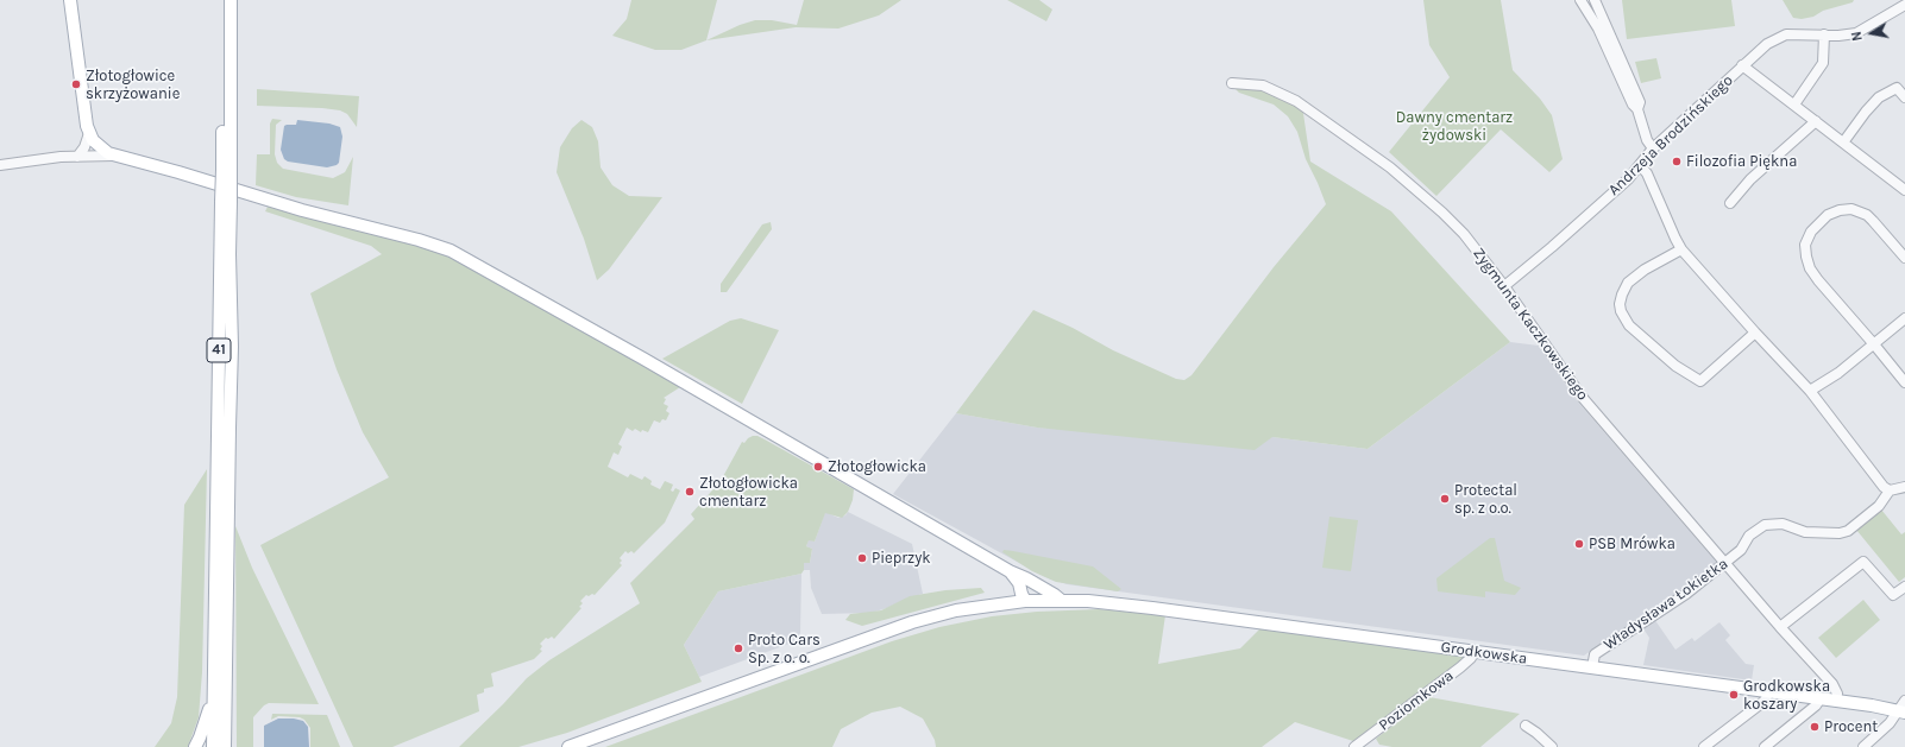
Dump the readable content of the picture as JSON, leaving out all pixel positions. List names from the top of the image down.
{
  "streets": {
    "main road": ["41", "Grodkowska"],
    "street": [
      "Andrzeja Brodzińskiego",
      "Zygmunta Kaczkowskiego",
      "Władysława Łokietka",
      "Poziomkowa"
    ]
  },
  "crossings": [
    ["Andrzeja Brodzińskiego", "Zygmunta Kaczkowskiego"],
    ["Zygmunta Kaczkowskiego", "Władysława Łokietka"],
    ["Zygmunta Kaczkowskiego", "Grodkowska"],
    ["Władysława Łokietka", "Grodkowska"],
    ["Grodkowska", "Poziomkowa"]
  ],
  "parks": ["Dawny cmentarz żydowski"],
  "places": [
    "Złotogłowice skrzyżowanie",
    "Filozofia Piękna",
    "Złotogłowicka",
    "Złotogłowicka cmentarz",
    "Protectal sp. z o.o.",
    "PSB Mrówka",
    "Pieprzyk",
    "Proto Cars Sp. z o. o.",
    "Grodkowska koszary",
    "Procent"
  ],
  "north": "left"
}
